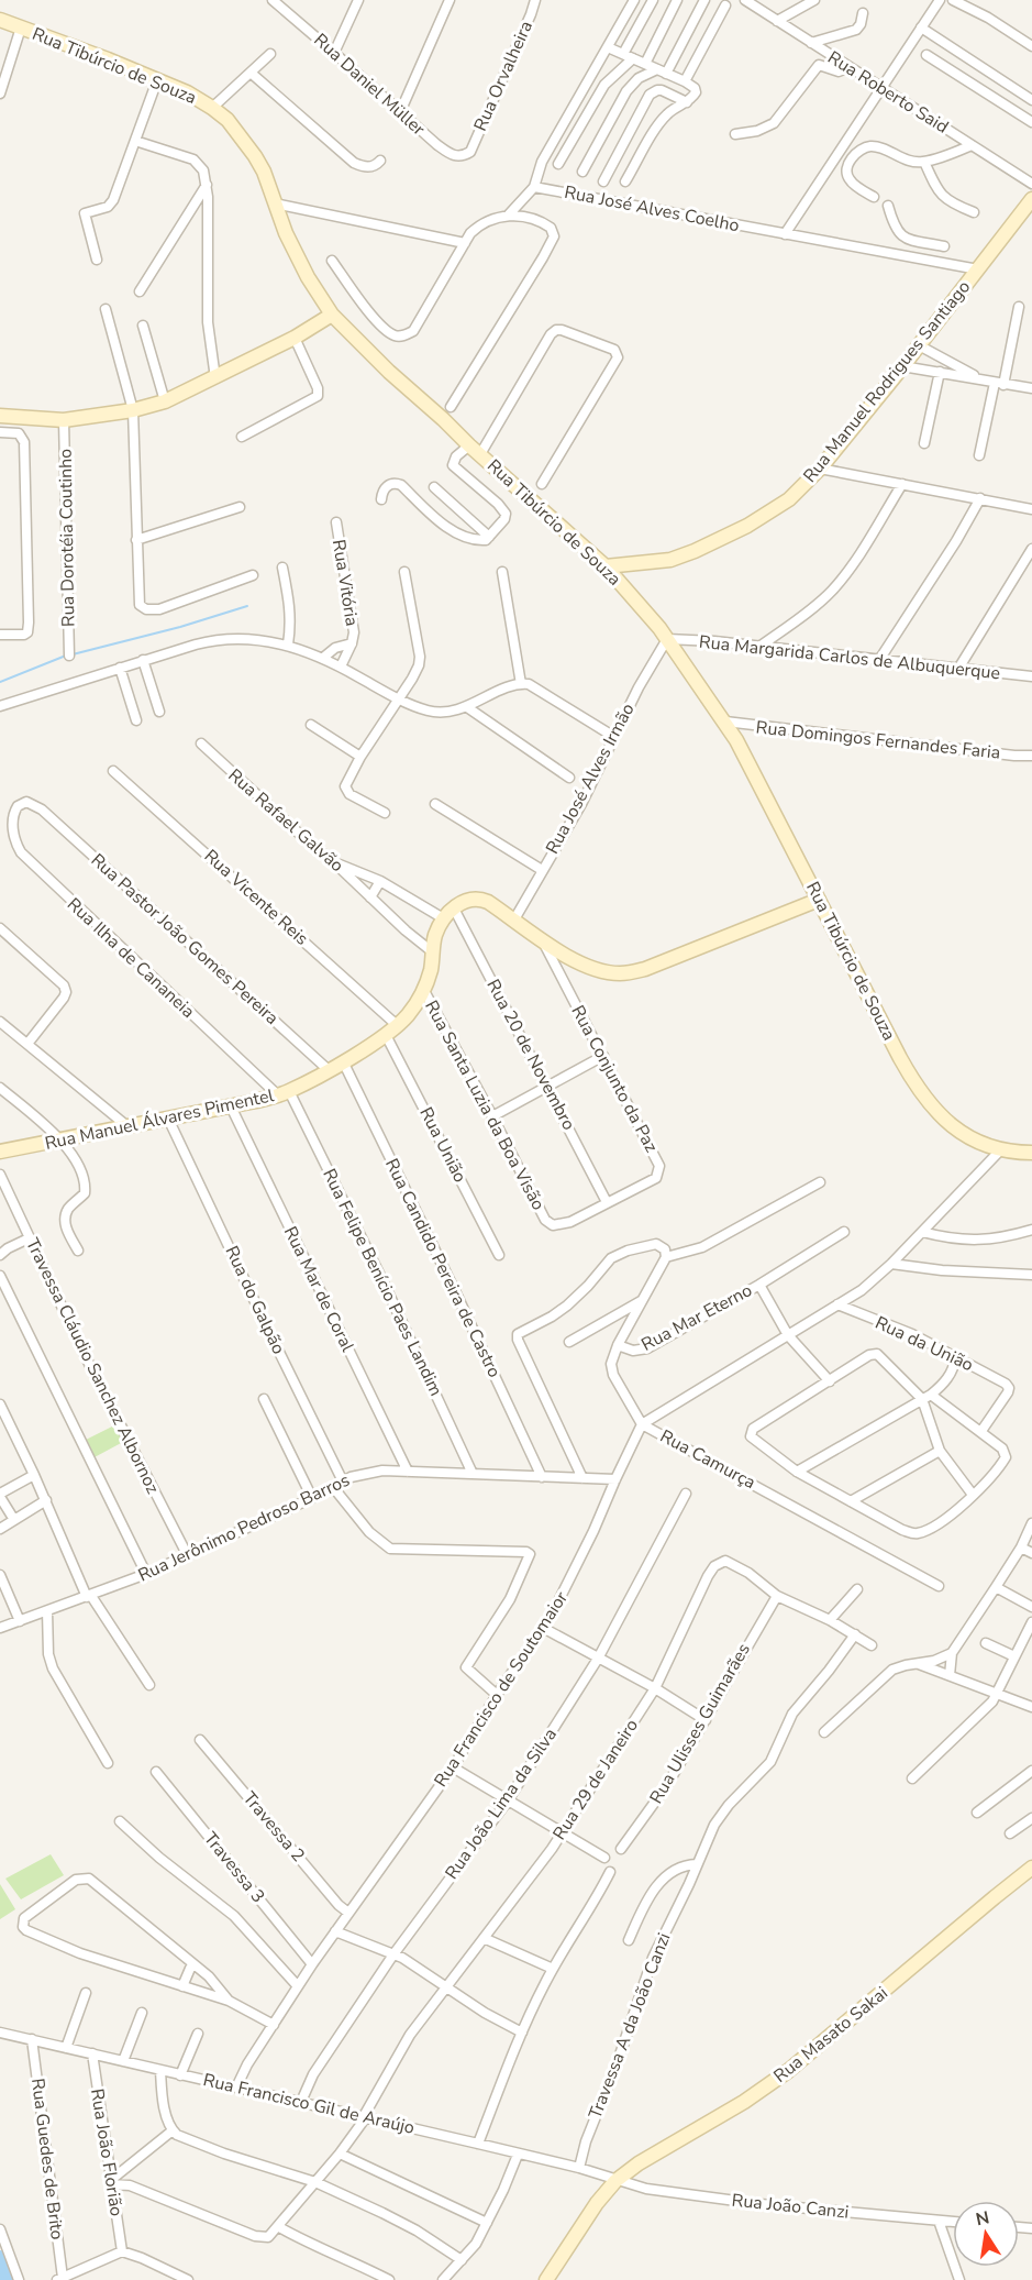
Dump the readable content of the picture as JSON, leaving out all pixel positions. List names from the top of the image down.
{
  "streets": {
    "main road": [
      "Rua Tibúrcio de Souza",
      "Rua Manuel Rodrigues Santiago",
      "Rua Manuel Álvares Pimentel",
      "Rua Masato Sakai"
    ],
    "street": [
      "Rua Orvalheira",
      "Rua Daniel Müller",
      "Rua Roberto Said",
      "Rua José Alves Coelho",
      "Rua Dorotéia Coutinho",
      "Rua Vitória",
      "Rua Margarida Carlos de Albuquerque",
      "Rua Domingos Fernandes Faria",
      "Rua José Alves Irmão",
      "Rua Rafael Galvão",
      "Rua Vicente Reis",
      "Rua Pastor João Gomes Pereira",
      "Rua Ilha de Cananeia",
      "Rua 20 de Novembro",
      "Rua Conjunto da Paz",
      "Rua Santa Luzia da Boa Visão",
      "Rua União",
      "Rua Candido Pereira de Castro",
      "Rua Felipe Benício Paes Landim",
      "Rua Mar de Coral",
      "Rua do Galpão",
      "Rua Mar Eterno",
      "Rua da União",
      "Travessa Cláudio Sanchez Albornoz",
      "Rua Camurça",
      "Rua Jerônimo Pedroso Barros",
      "Rua Francisco de Soutomaior",
      "Rua Ulisses Guimarães",
      "Rua 29 de Janeiro",
      "Rua João Lima da Silva",
      "Travessa 2",
      "Travessa 3",
      "Travessa A da João Canzi",
      "Rua Francisco Gil de Araújo",
      "Rua João Florião",
      "Rua Guedes de Brito",
      "Rua João Canzi"
    ]
  },
  "crossings": [
    ["Rua Tibúrcio de Souza", "Rua Manuel Rodrigues Santiago"],
    ["Rua Tibúrcio de Souza", "Rua Margarida Carlos de Albuquerque"],
    ["Rua Tibúrcio de Souza", "Rua Domingos Fernandes Faria"],
    ["Rua Tibúrcio de Souza", "Rua José Alves Irmão"],
    ["Rua Orvalheira", "Rua Daniel Müller"],
    ["Rua José Alves Coelho", "Rua Manuel Rodrigues Santiago"],
    ["Rua Margarida Carlos de Albuquerque", "Rua José Alves Irmão"],
    ["Rua Rafael Galvão", "Rua Manuel Álvares Pimentel"],
    ["Rua Vicente Reis", "Rua Manuel Álvares Pimentel"],
    ["Rua Pastor João Gomes Pereira", "Rua Ilha de Cananeia"],
    ["Rua Pastor João Gomes Pereira", "Rua Manuel Álvares Pimentel"],
    ["Rua Ilha de Cananeia", "Rua Manuel Álvares Pimentel"],
    ["Rua Ilha de Cananeia", "Rua Felipe Benício Paes Landim"],
    ["Rua 20 de Novembro", "Rua Conjunto da Paz"],
    ["Rua 20 de Novembro", "Rua Manuel Álvares Pimentel"],
    ["Rua Conjunto da Paz", "Rua Santa Luzia da Boa Visão"],
    ["Rua Santa Luzia da Boa Visão", "Rua Manuel Álvares Pimentel"],
    ["Rua Manuel Álvares Pimentel", "Rua União"],
    ["Rua Manuel Álvares Pimentel", "Rua Candido Pereira de Castro"],
    ["Rua Manuel Álvares Pimentel", "Rua Felipe Benício Paes Landim"],
    ["Rua Manuel Álvares Pimentel", "Rua Mar de Coral"],
    ["Rua Manuel Álvares Pimentel", "Rua do Galpão"],
    ["Rua Candido Pereira de Castro", "Rua Jerônimo Pedroso Barros"],
    ["Rua Felipe Benício Paes Landim", "Rua Jerônimo Pedroso Barros"],
    ["Rua Mar de Coral", "Rua Jerônimo Pedroso Barros"],
    ["Rua do Galpão", "Rua Jerônimo Pedroso Barros"],
    ["Rua Mar Eterno", "Rua Camurça"],
    ["Travessa Cláudio Sanchez Albornoz", "Rua Jerônimo Pedroso Barros"],
    ["Rua Camurça", "Rua Francisco de Soutomaior"],
    ["Rua Jerônimo Pedroso Barros", "Rua Francisco de Soutomaior"],
    ["Rua Francisco de Soutomaior", "Travessa 2"],
    ["Rua Francisco de Soutomaior", "Travessa 3"],
    ["Rua Francisco de Soutomaior", "Rua Francisco Gil de Araújo"],
    ["Rua Ulisses Guimarães", "Rua 29 de Janeiro"],
    ["Rua 29 de Janeiro", "Rua Francisco Gil de Araújo"],
    ["Rua João Lima da Silva", "Rua Francisco Gil de Araújo"],
    ["Travessa A da João Canzi", "Rua Francisco Gil de Araújo"],
    ["Rua Masato Sakai", "Rua Francisco Gil de Araújo"],
    ["Rua Masato Sakai", "Rua João Canzi"],
    ["Rua Francisco Gil de Araújo", "Rua João Florião"],
    ["Rua Francisco Gil de Araújo", "Rua Guedes de Brito"],
    ["Rua Francisco Gil de Araújo", "Rua João Canzi"]
  ],
  "north": "top"
}
